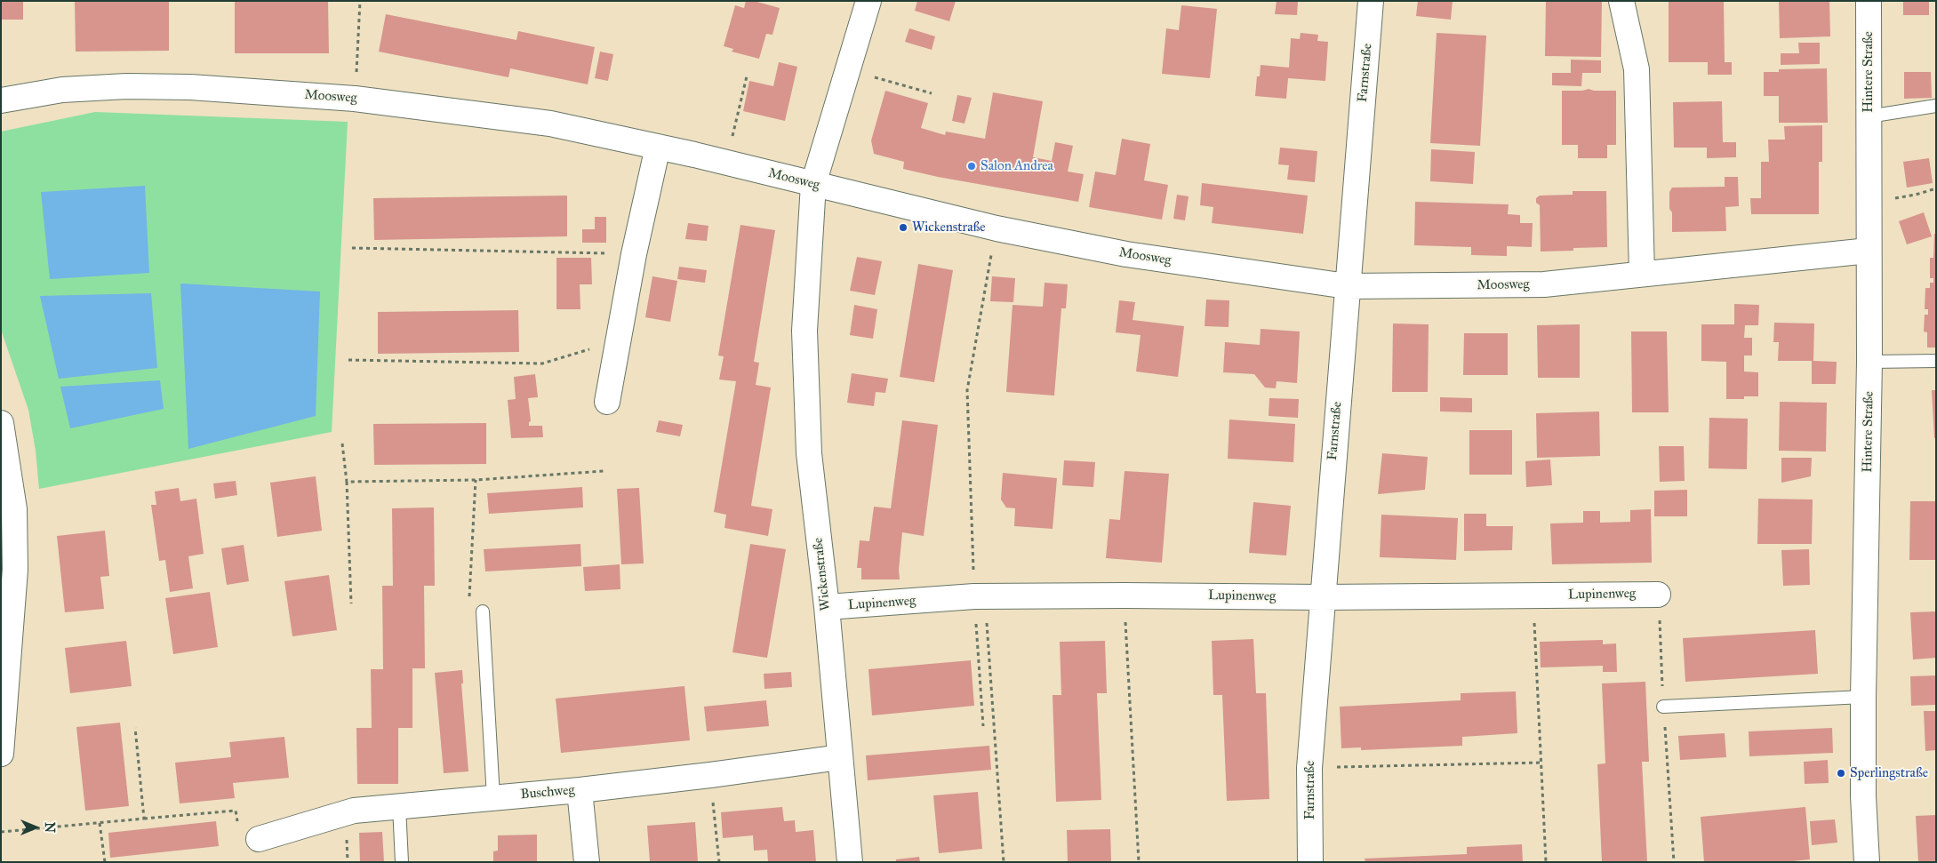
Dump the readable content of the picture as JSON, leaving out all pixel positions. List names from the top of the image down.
{
  "streets": {
    "street": [
      "Hintere Straße",
      "Farnstraße",
      "Moosweg",
      "Wickenstraße",
      "Lupinenweg",
      "Buschweg"
    ]
  },
  "crossings": [
    ["Hintere Straße", "Moosweg"],
    ["Farnstraße", "Moosweg"],
    ["Farnstraße", "Lupinenweg"],
    ["Moosweg", "Wickenstraße"],
    ["Wickenstraße", "Lupinenweg"],
    ["Wickenstraße", "Buschweg"]
  ],
  "places": ["Salon Andrea", "Wickenstraße", "Sperlingstraße"],
  "north": "right"
}
